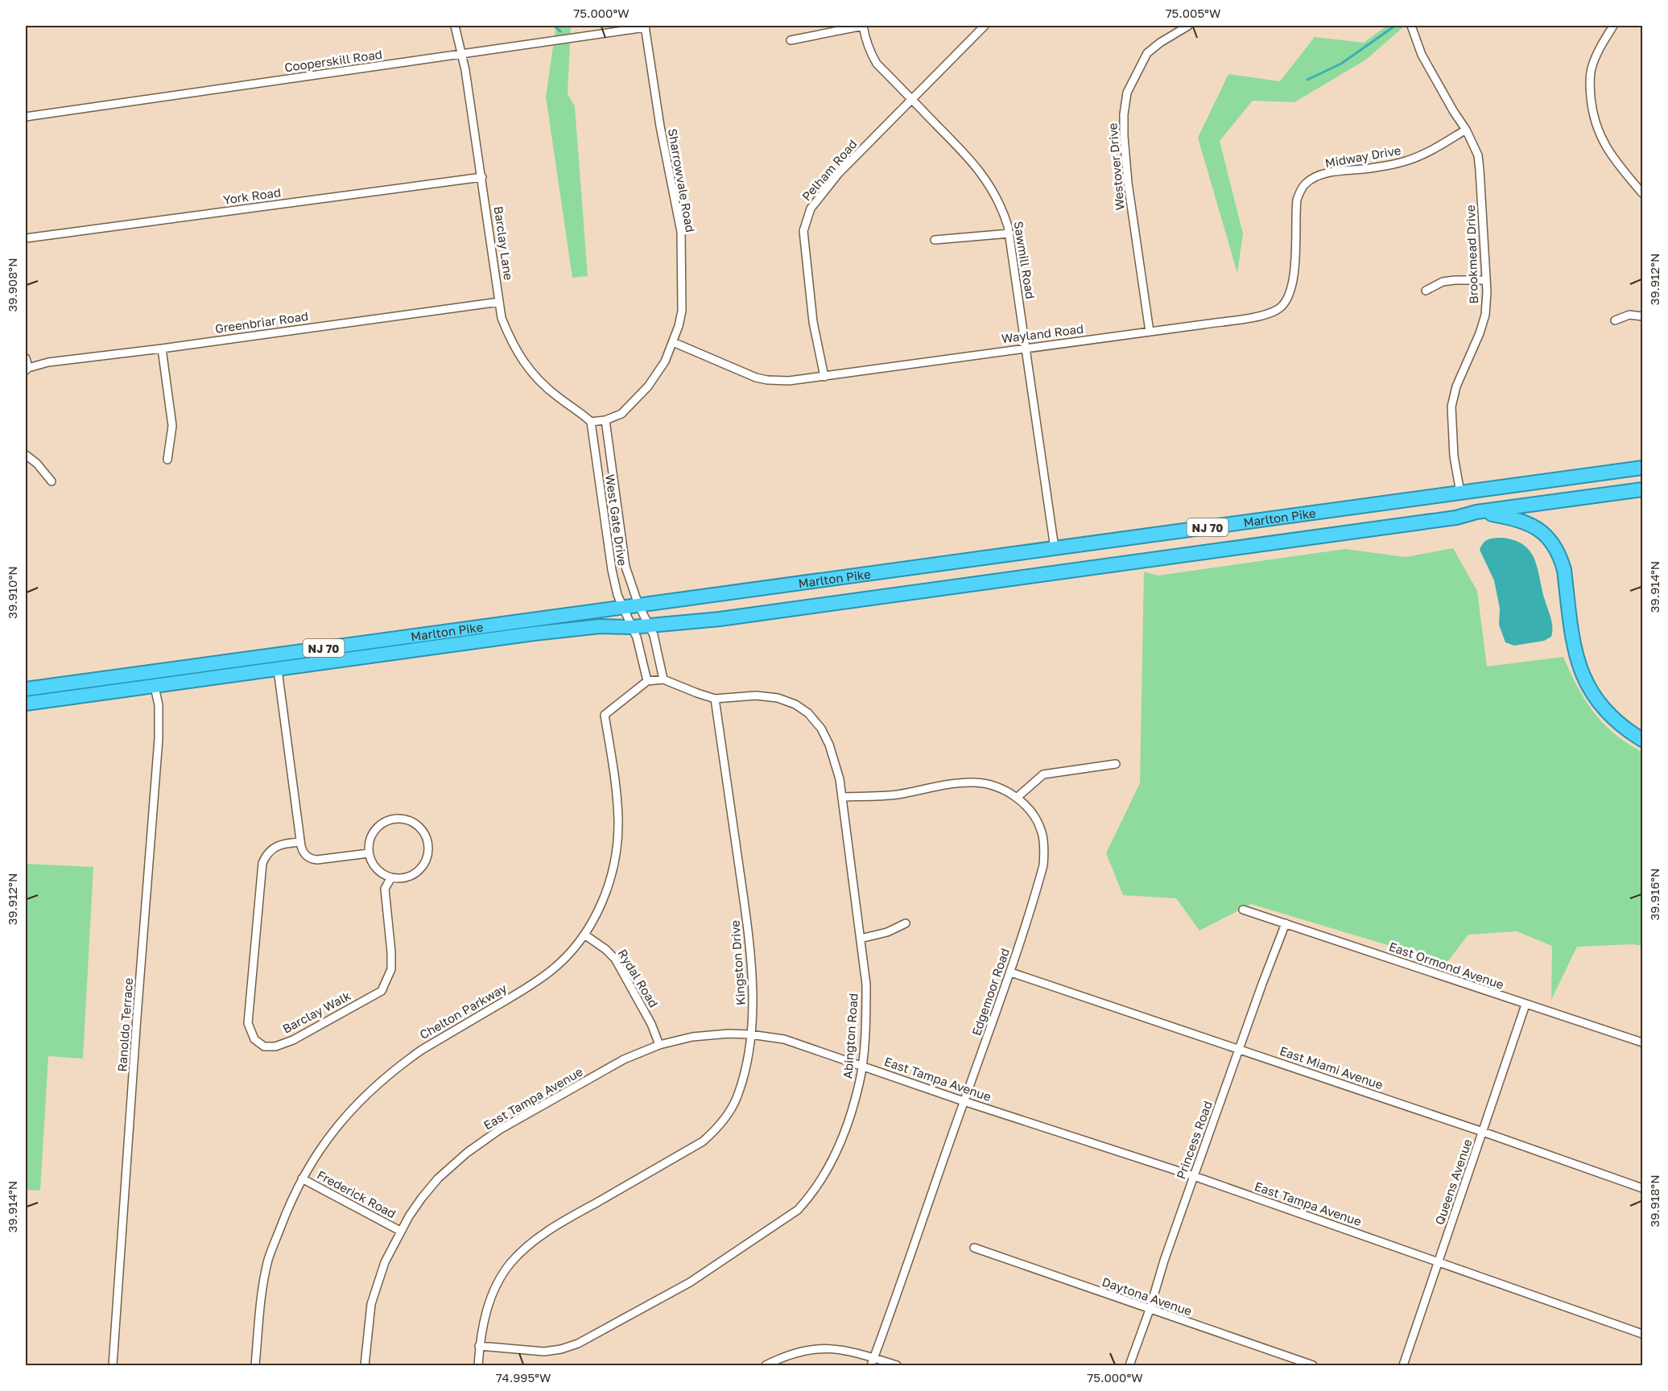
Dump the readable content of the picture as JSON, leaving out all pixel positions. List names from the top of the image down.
{
  "streets": {
    "highway": ["Marlton Pike", "NJ 70"],
    "street": [
      "Cooperskill Road",
      "Midway Drive",
      "Westover Drive",
      "Pelham Road",
      "Sharrowvale Road",
      "York Road",
      "Barclay Lane",
      "Brookmead Drive",
      "Sawmill Road",
      "Greenbriar Road",
      "Wayland Road",
      "West Gate Drive",
      "Kingston Drive",
      "East Ormond Avenue",
      "Rydal Road",
      "Edgemoor Road",
      "Chelton Parkway",
      "Barclay Walk",
      "Ranoldo Terrace",
      "Abington Road",
      "East Miami Avenue",
      "East Tampa Avenue",
      "Princess Road",
      "Queens Avenue",
      "Frederick Road",
      "Daytona Avenue"
    ]
  },
  "crossings": [
    ["Cooperskill Road", "Sharrowvale Road"],
    ["Cooperskill Road", "Barclay Lane"],
    ["Midway Drive", "Brookmead Drive"],
    ["Midway Drive", "Wayland Road"],
    ["Westover Drive", "Wayland Road"],
    ["Pelham Road", "Sawmill Road"],
    ["Pelham Road", "Wayland Road"],
    ["Sharrowvale Road", "Barclay Lane"],
    ["Sharrowvale Road", "Wayland Road"],
    ["Sharrowvale Road", "West Gate Drive"],
    ["York Road", "Barclay Lane"],
    ["Barclay Lane", "Greenbriar Road"],
    ["Barclay Lane", "West Gate Drive"],
    ["Brookmead Drive", "Marlton Pike"],
    ["Sawmill Road", "Wayland Road"],
    ["Sawmill Road", "Marlton Pike"],
    ["Marlton Pike", "West Gate Drive"],
    ["Marlton Pike", "Ranoldo Terrace"],
    ["Kingston Drive", "Abington Road"],
    ["Kingston Drive", "East Tampa Avenue"],
    ["East Ormond Avenue", "Princess Road"],
    ["East Ormond Avenue", "Queens Avenue"],
    ["Rydal Road", "Chelton Parkway"],
    ["Rydal Road", "East Tampa Avenue"],
    ["Edgemoor Road", "Abington Road"],
    ["Edgemoor Road", "East Miami Avenue"],
    ["Edgemoor Road", "East Tampa Avenue"],
    ["Chelton Parkway", "Frederick Road"],
    ["Abington Road", "East Tampa Avenue"],
    ["East Miami Avenue", "Princess Road"],
    ["East Miami Avenue", "Queens Avenue"],
    ["East Tampa Avenue", "Princess Road"],
    ["East Tampa Avenue", "Queens Avenue"],
    ["East Tampa Avenue", "Frederick Road"],
    ["Princess Road", "Daytona Avenue"]
  ],
  "coordinates": [
    "75.000°W",
    "75.005°W",
    "39.912°N",
    "39.908°N",
    "39.914°N",
    "39.910°N",
    "39.916°N",
    "39.918°N",
    "74.995°W"
  ]
}
